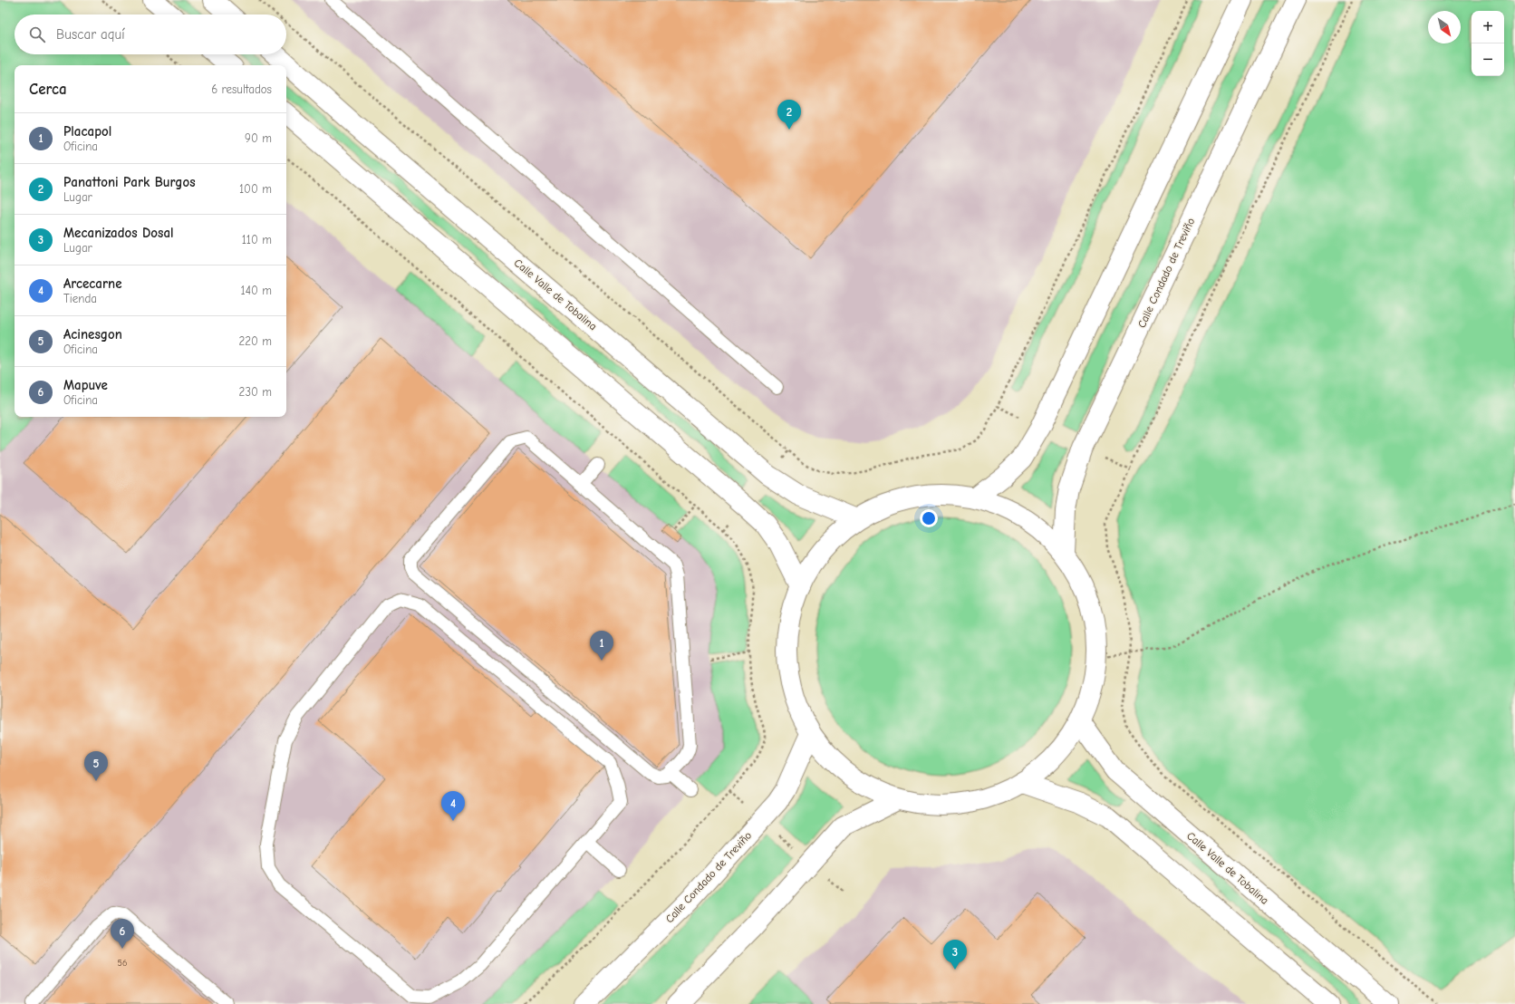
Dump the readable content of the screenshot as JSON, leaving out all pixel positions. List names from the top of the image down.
{
  "streets": {
    "street": ["Calle Condado de Treviño", "Calle Valle de Tobalina"]
  },
  "house_numbers": ["56"],
  "north": "bottom right",
  "page": {
    "map_buttons": ["+", "−"],
    "search": "Buscar aquí",
    "heading": ["Cerca", "6 resultados"],
    "pins": [
      "2",
      "1",
      "5",
      "4",
      "6",
      "3"
    ],
    "list": [
      {
        "mark": "1",
        "name": "Placapol",
        "note": "Oficina",
        "value": "90 m"
      },
      {
        "mark": "2",
        "name": "Panattoni Park Burgos",
        "note": "Lugar",
        "value": "100 m"
      },
      {
        "mark": "3",
        "name": "Mecanizados Dosal",
        "note": "Lugar",
        "value": "110 m"
      },
      {
        "mark": "4",
        "name": "Arcecarne",
        "note": "Tienda",
        "value": "140 m"
      },
      {
        "mark": "5",
        "name": "Acinesgon",
        "note": "Oficina",
        "value": "220 m"
      },
      {
        "mark": "6",
        "name": "Mapuve",
        "note": "Oficina",
        "value": "230 m"
      }
    ]
  }
}
